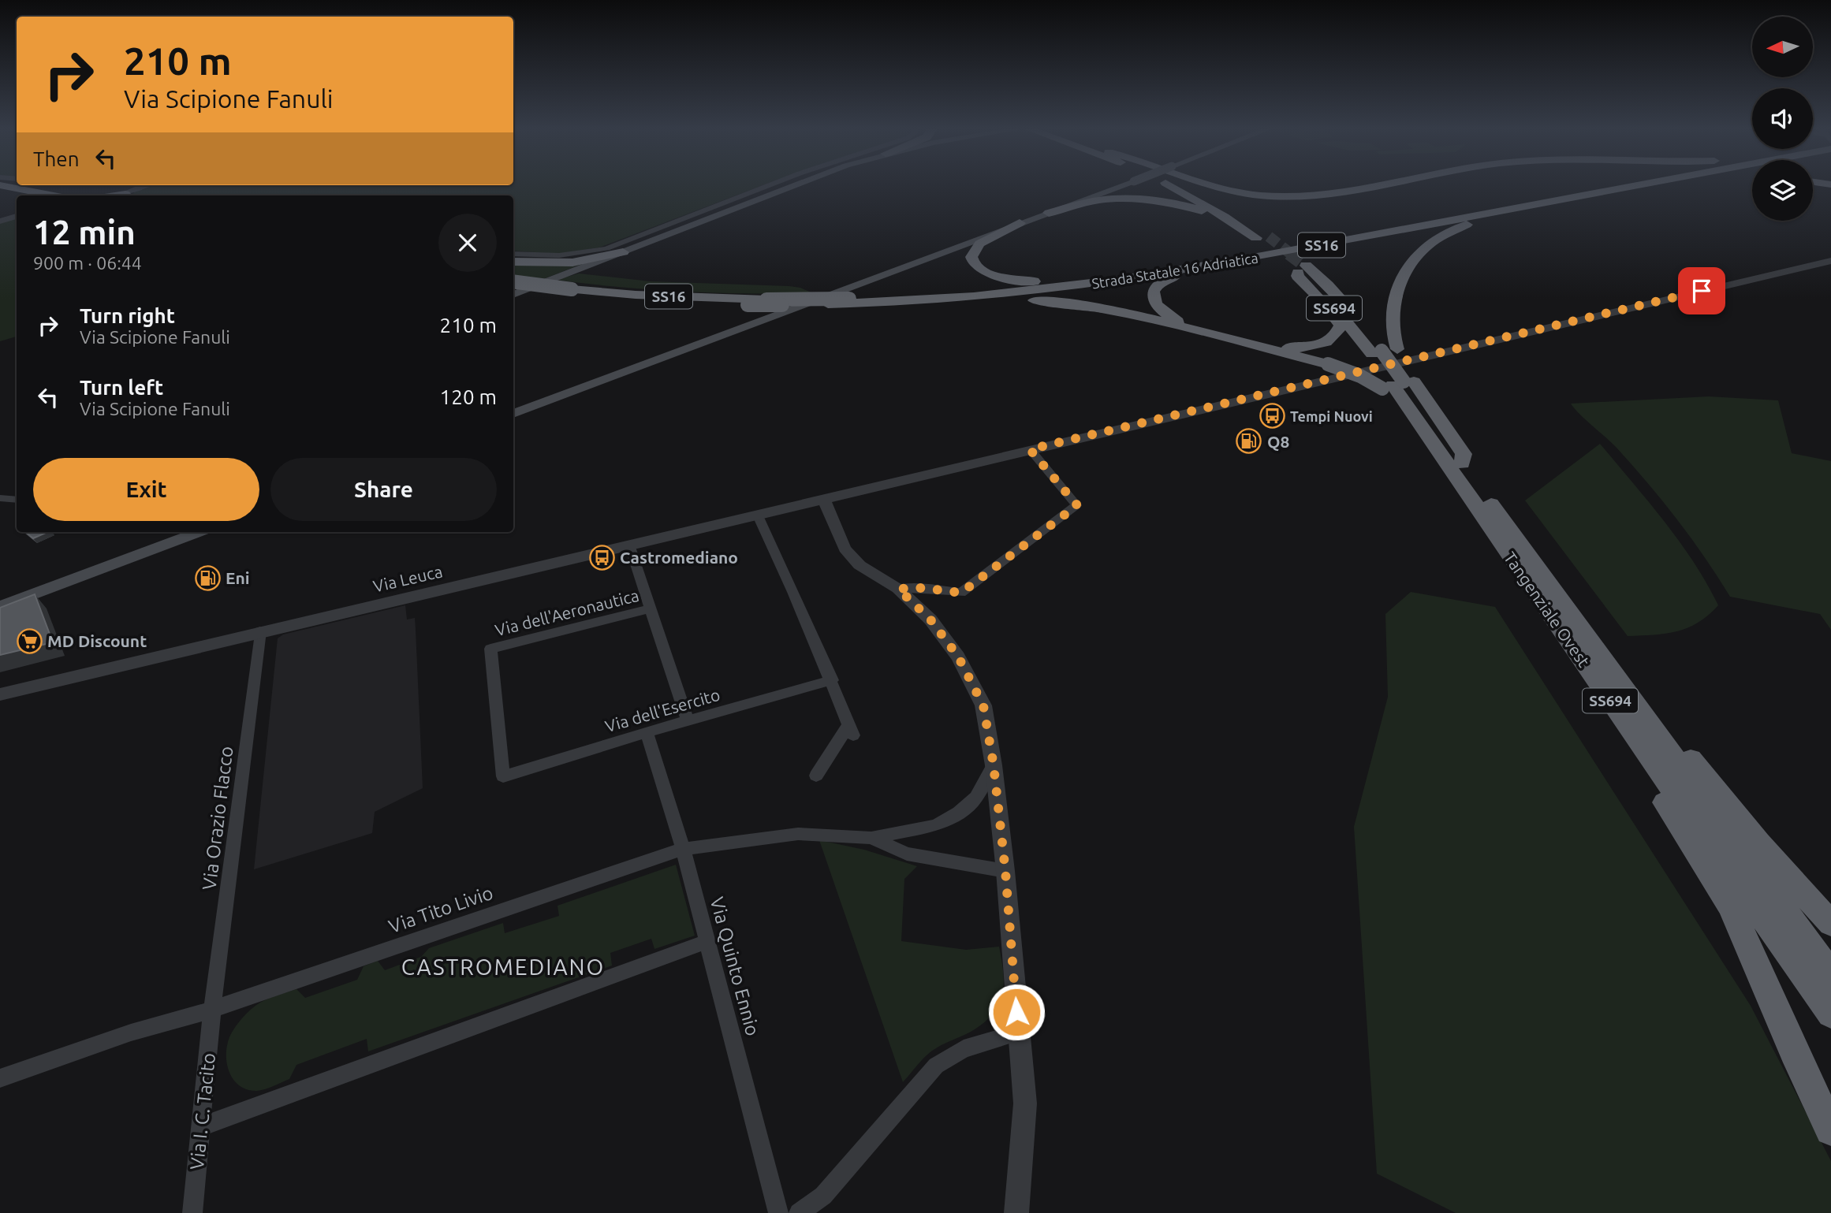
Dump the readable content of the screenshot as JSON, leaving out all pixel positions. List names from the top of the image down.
{
  "streets": {
    "highway": [
      "SS16",
      "Strada Statale 16 Adriatica",
      "SS694",
      "Tangenziale Ovest"
    ],
    "street": [
      "Via Leuca",
      "Via dell'Aeronautica",
      "Via dell'Esercito",
      "Via Orazio Flacco",
      "Via Tito Livio",
      "Via Quinto Ennio",
      "Via I. C. Tacito"
    ]
  },
  "crossings": [
    ["Via Leuca", "Via Orazio Flacco"],
    ["Via dell'Aeronautica", "Via dell'Esercito"],
    ["Via dell'Esercito", "Via Quinto Ennio"],
    ["Via Orazio Flacco", "Via Tito Livio"],
    ["Via Orazio Flacco", "Via I. C. Tacito"],
    ["Via Tito Livio", "Via Quinto Ennio"],
    ["Via Tito Livio", "Via I. C. Tacito"]
  ],
  "districts": ["CASTROMEDIANO"],
  "places": {
    "bus stop": ["Tempi Nuovi", "Castromediano"],
    "fuel station": ["Q8", "Eni"],
    "supermarket": ["MD Discount"]
  },
  "north": "left",
  "page": {
    "turn": ["210 m", "Via Scipione Fanuli"],
    "then": "Then",
    "heading": ["12 min", "900 m · 06:44"],
    "list": [
      {
        "name": "Turn right",
        "note": "Via Scipione Fanuli",
        "value": "210 m"
      },
      {
        "name": "Turn left",
        "note": "Via Scipione Fanuli",
        "value": "120 m"
      }
    ],
    "buttons": ["Exit", "Share"]
  }
}
